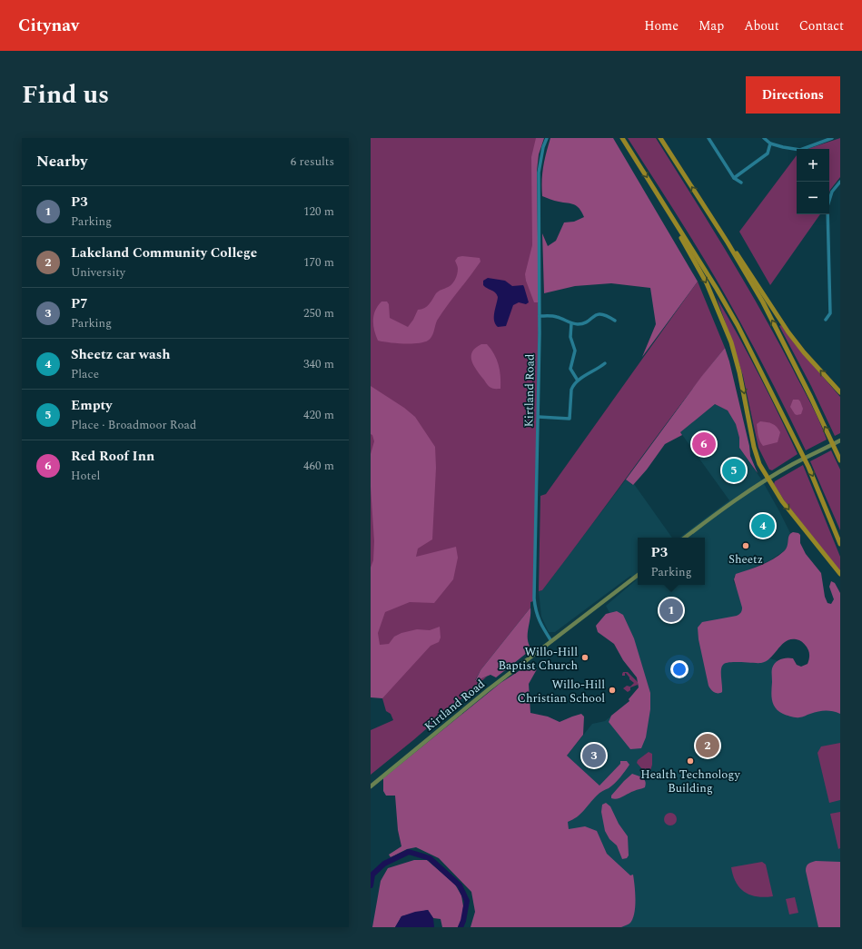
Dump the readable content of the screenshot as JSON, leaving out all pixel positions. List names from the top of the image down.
{
  "streets": {
    "main road": ["Kirtland Road"]
  },
  "places": [
    "Sheetz",
    "Willo-Hill Baptist Church",
    "Willo-Hill Christian School",
    "Health Technology Building"
  ],
  "page": {
    "header": "Citynav",
    "nav": [
      "Home",
      "Map",
      "About",
      "Contact"
    ],
    "title": "Find us",
    "buttons": "Directions",
    "heading": ["Nearby", "6 results"],
    "map_buttons": ["+", "−"],
    "list": [
      {
        "mark": "1",
        "name": "P3",
        "note": "Parking",
        "value": "120 m"
      },
      {
        "mark": "2",
        "name": "Lakeland Community College",
        "note": "University",
        "value": "170 m"
      },
      {
        "mark": "3",
        "name": "P7",
        "note": "Parking",
        "value": "250 m"
      },
      {
        "mark": "4",
        "name": "Sheetz car wash",
        "note": "Place",
        "value": "340 m"
      },
      {
        "mark": "5",
        "name": "Empty",
        "note": "Place · Broadmoor Road",
        "value": "420 m"
      },
      {
        "mark": "6",
        "name": "Red Roof Inn",
        "note": "Hotel",
        "value": "460 m"
      }
    ],
    "pins": [
      "6",
      "5",
      "4",
      "1",
      "2",
      "3"
    ],
    "popup": ["P3", "Parking"]
  }
}
